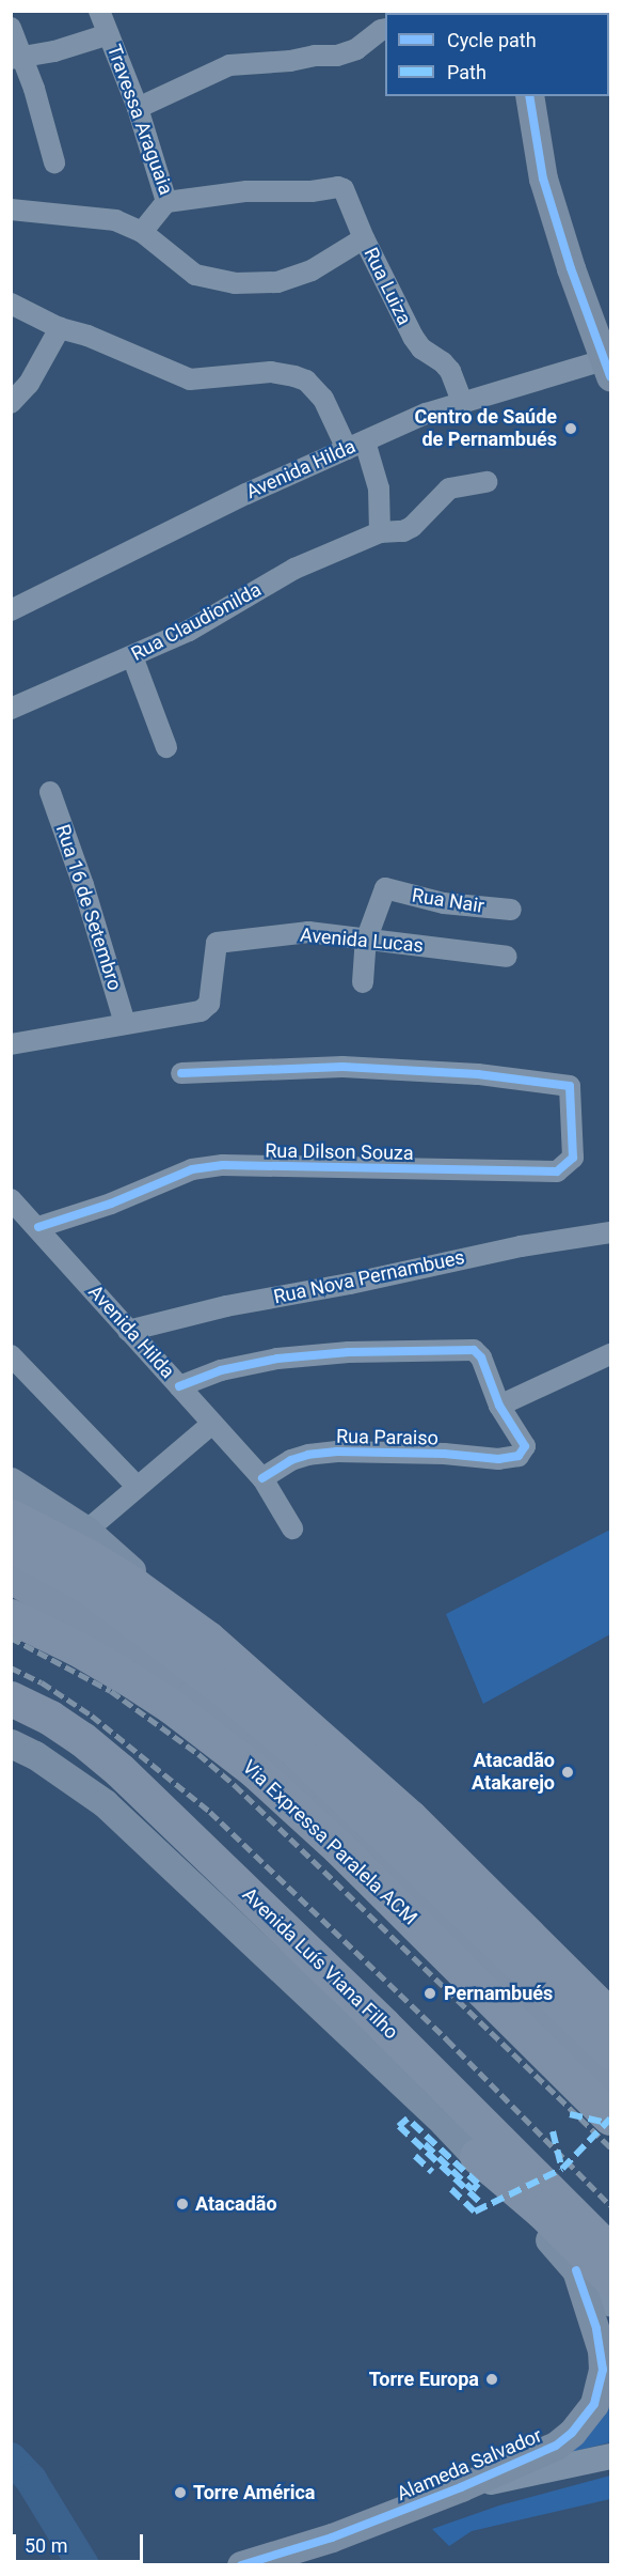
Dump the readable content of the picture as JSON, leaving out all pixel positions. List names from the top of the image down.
{
  "streets": {
    "highway": ["Via Expressa Paralela ACM", "Avenida Luís Viana Filho"],
    "main road": ["Alameda Salvador"],
    "street": [
      "Travessa Araguaia",
      "Rua Luiza",
      "Avenida Hilda",
      "Rua Claudionilda",
      "Rua Nair",
      "Rua 16 de Setembro",
      "Avenida Lucas",
      "Rua Dilson Souza",
      "Rua Nova Pernambues",
      "Rua Paraiso"
    ]
  },
  "crossings": [
    ["Travessa Araguaia", "Rua Luiza"],
    ["Rua Luiza", "Avenida Hilda"],
    ["Avenida Hilda", "Rua Dilson Souza"],
    ["Avenida Hilda", "Rua Nova Pernambues"],
    ["Avenida Hilda", "Rua Paraiso"],
    ["Rua Nair", "Avenida Lucas"],
    ["Rua 16 de Setembro", "Avenida Lucas"]
  ],
  "places": [
    "Centro de Saúde de Pernambués",
    "Atacadão Atakarejo",
    "Pernambués",
    "Atacadão",
    "Torre Europa",
    "Torre América"
  ],
  "legend": ["Cycle path", "Path"],
  "scale_bar": "50 m"
}
